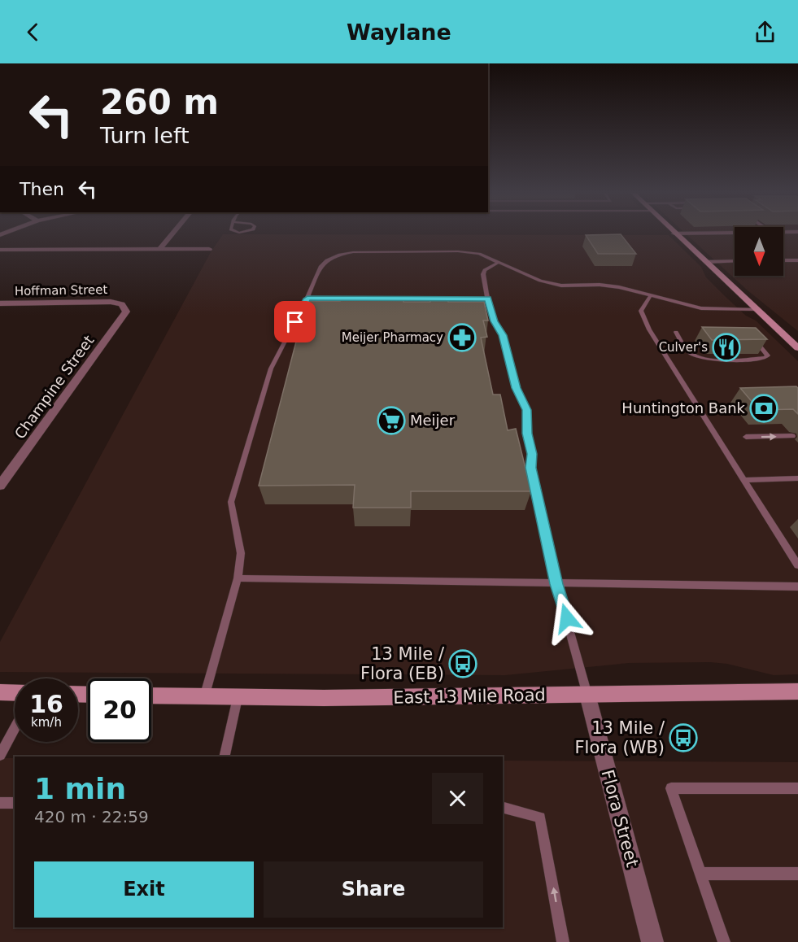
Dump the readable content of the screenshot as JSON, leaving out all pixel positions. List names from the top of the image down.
{
  "streets": {
    "main road": ["East 13 Mile Road"],
    "street": ["Hoffman Street", "Champine Street", "Flora Street"]
  },
  "crossings": [
    ["Hoffman Street", "Champine Street"],
    ["East 13 Mile Road", "Flora Street"]
  ],
  "places": {
    "pharmacy": ["Meijer Pharmacy"],
    "restaurant": ["Culver's"],
    "bank": ["Huntington Bank"],
    "supermarket": ["Meijer"],
    "bus stop": ["13 Mile / Flora (EB)", "13 Mile / Flora (WB)"]
  },
  "north": "bottom",
  "page": {
    "header": "Waylane",
    "turn": ["260 m", "Turn left"],
    "then": "Then",
    "speed": "16 km/h",
    "limit": "20",
    "heading": ["1 min", "420 m · 22:59"],
    "buttons": ["Exit", "Share"]
  }
}
